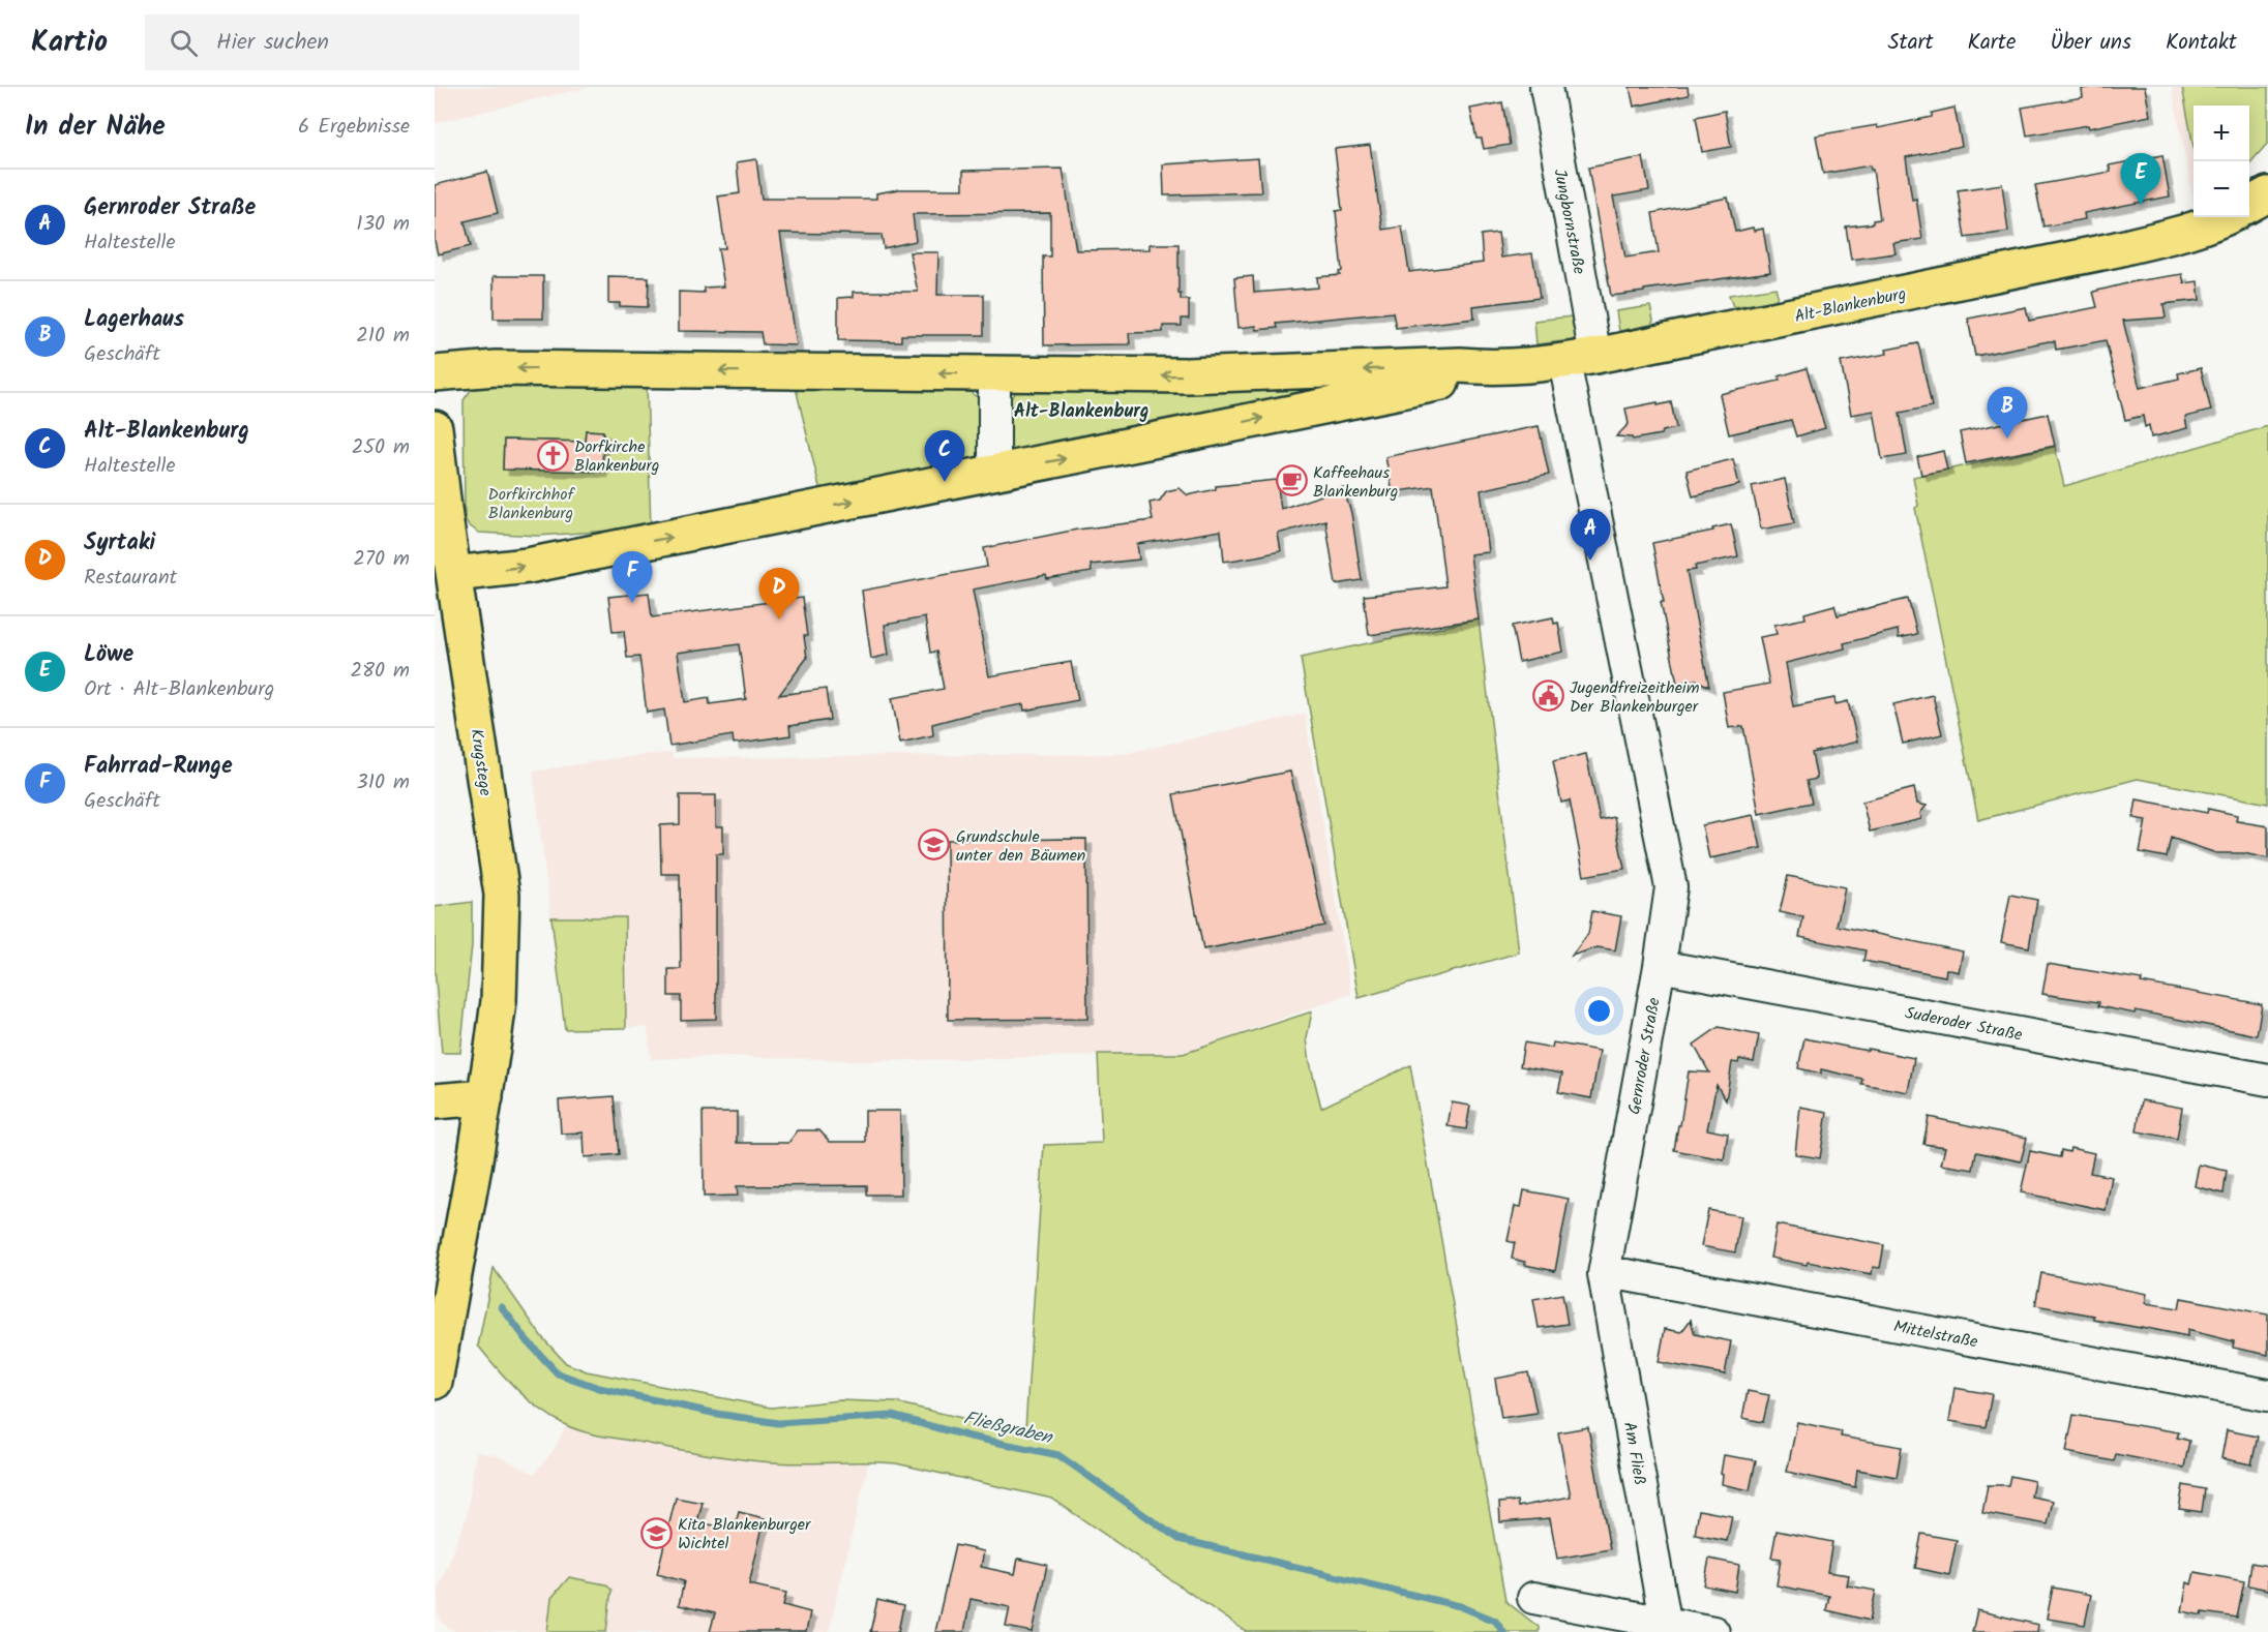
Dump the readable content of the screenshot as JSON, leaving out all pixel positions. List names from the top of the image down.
{
  "streets": {
    "main road": ["Alt-Blankenburg", "Krugstege"],
    "street": [
      "Jungbornstraße",
      "Suderoder Straße",
      "Gernroder Straße",
      "Mittelstraße",
      "Am Fließ"
    ]
  },
  "crossings": [
    ["Jungbornstraße", "Alt-Blankenburg"],
    ["Jungbornstraße", "Gernroder Straße"],
    ["Alt-Blankenburg", "Krugstege"],
    ["Alt-Blankenburg", "Gernroder Straße"],
    ["Suderoder Straße", "Gernroder Straße"],
    ["Gernroder Straße", "Mittelstraße"],
    ["Gernroder Straße", "Am Fließ"],
    ["Mittelstraße", "Am Fließ"]
  ],
  "districts": ["Alt-Blankenburg"],
  "water": ["Fließgraben"],
  "parks": ["Dorfkirchhof Blankenburg"],
  "places": {
    "church": ["Dorfkirche Blankenburg"],
    "cafe": ["Kaffeehaus Blankenburg"],
    "public building": ["Jugendfreizeitheim Der Blankenburger"],
    "school or university": ["Grundschule unter den Bäumen", "Kita Blankenburger Wichtel"]
  },
  "page": {
    "header": "Kartio",
    "search": "Hier suchen",
    "nav": [
      "Start",
      "Karte",
      "Über uns",
      "Kontakt"
    ],
    "heading": ["In der Nähe", "6 Ergebnisse"],
    "map_buttons": ["+", "−"],
    "pins": [
      "E",
      "B",
      "C",
      "A",
      "F",
      "D"
    ],
    "list": [
      {
        "mark": "A",
        "name": "Gernroder Straße",
        "note": "Haltestelle",
        "value": "130 m"
      },
      {
        "mark": "B",
        "name": "Lagerhaus",
        "note": "Geschäft",
        "value": "210 m"
      },
      {
        "mark": "C",
        "name": "Alt-Blankenburg",
        "note": "Haltestelle",
        "value": "250 m"
      },
      {
        "mark": "D",
        "name": "Syrtaki",
        "note": "Restaurant",
        "value": "270 m"
      },
      {
        "mark": "E",
        "name": "Löwe",
        "note": "Ort · Alt-Blankenburg",
        "value": "280 m"
      },
      {
        "mark": "F",
        "name": "Fahrrad-Runge",
        "note": "Geschäft",
        "value": "310 m"
      }
    ]
  }
}
